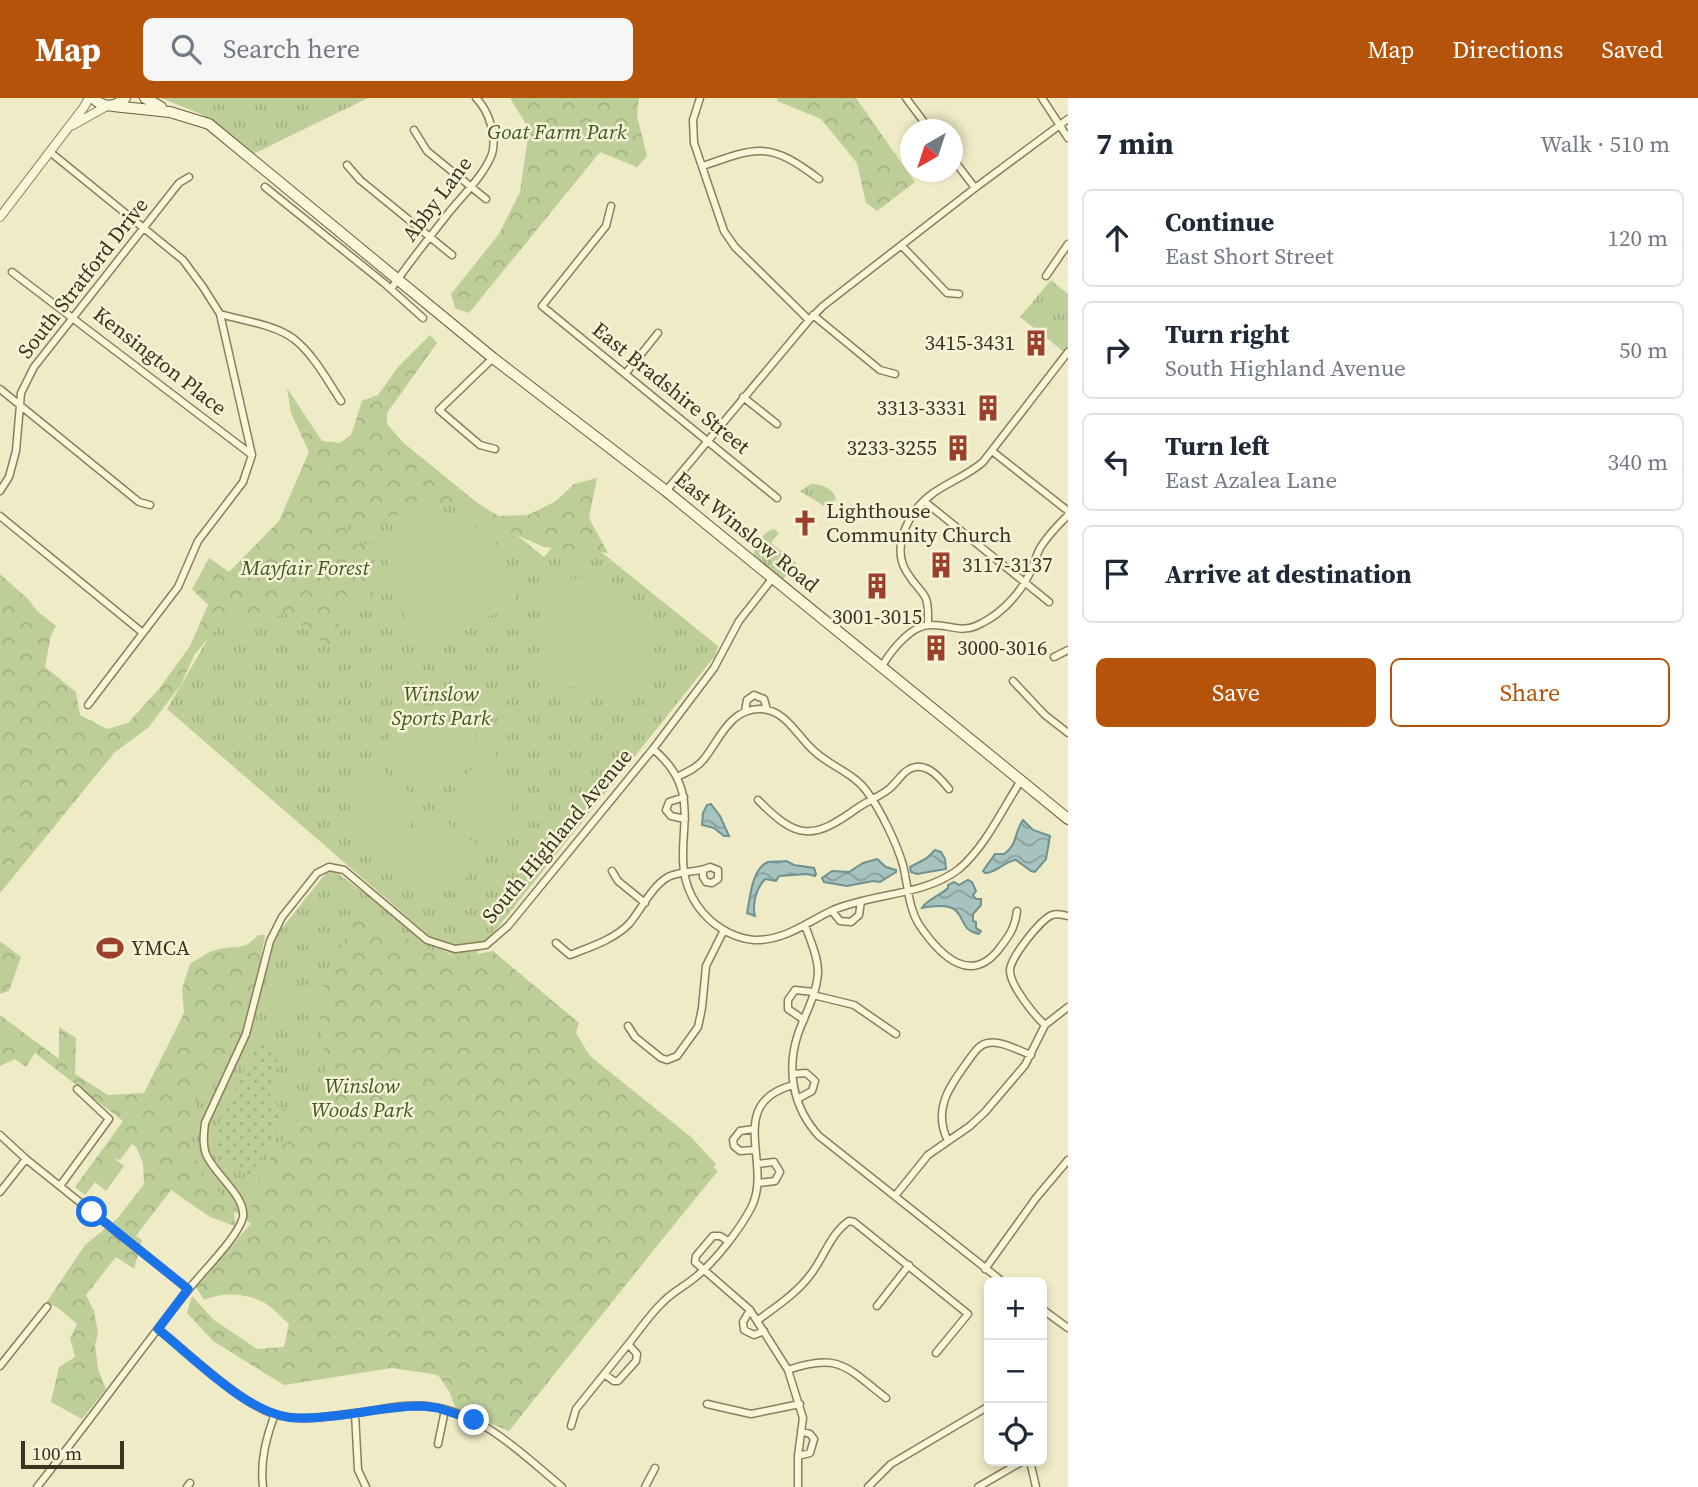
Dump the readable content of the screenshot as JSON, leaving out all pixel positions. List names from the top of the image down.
{
  "streets": {
    "main road": ["East Winslow Road"],
    "street": [
      "Abby Lane",
      "South Stratford Drive",
      "Kensington Place",
      "East Bradshire Street",
      "South Highland Avenue"
    ]
  },
  "crossings": [
    ["Abby Lane", "East Winslow Road"],
    ["South Stratford Drive", "Kensington Place"],
    ["East Winslow Road", "South Highland Avenue"]
  ],
  "parks": [
    "Goat Farm Park",
    "Mayfair Forest",
    "Winslow Sports Park",
    "Winslow Woods Park"
  ],
  "places": {
    "building": [
      "3415-3431",
      "3313-3331",
      "3233-3255",
      "3117-3137",
      "3001-3015",
      "3000-3016"
    ],
    "church": ["Lighthouse Community Church"],
    "sports": ["YMCA"]
  },
  "scale_bar": "100 m",
  "north": "bottom left",
  "page": {
    "header": "Map",
    "search": "Search here",
    "nav": ["Map", "Directions", "Saved"],
    "heading": ["7 min", "Walk · 510 m"],
    "list": [
      ["Continue", "East Short Street", "120 m"],
      ["Turn right", "South Highland Avenue", "50 m"],
      ["Turn left", "East Azalea Lane", "340 m"],
      "Arrive at destination"
    ],
    "buttons": ["Save", "Share"],
    "map_buttons": ["+", "−"],
    "scale": "100 m"
  }
}
